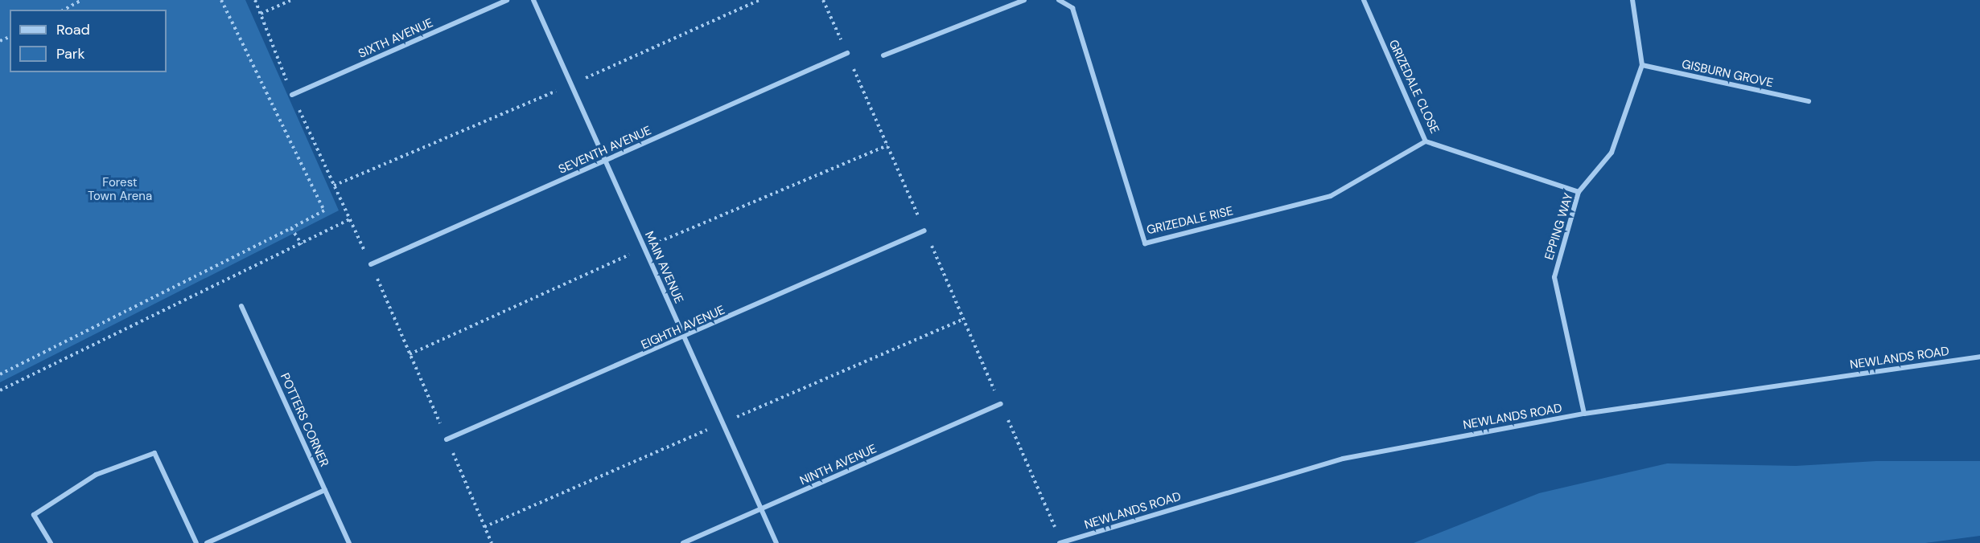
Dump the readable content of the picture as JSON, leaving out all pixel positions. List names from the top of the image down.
{
  "streets": {
    "street": [
      "SIXTH AVENUE",
      "GISBURN GROVE",
      "GRIZEDALE CLOSE",
      "SEVENTH AVENUE",
      "GRIZEDALE RISE",
      "EPPING WAY",
      "MAIN AVENUE",
      "EIGHTH AVENUE",
      "NEWLANDS ROAD",
      "POTTERS CORNER",
      "NINTH AVENUE"
    ]
  },
  "crossings": [
    ["GISBURN GROVE", "EPPING WAY"],
    ["GRIZEDALE CLOSE", "GRIZEDALE RISE"],
    ["GRIZEDALE CLOSE", "EPPING WAY"],
    ["SEVENTH AVENUE", "MAIN AVENUE"],
    ["EPPING WAY", "NEWLANDS ROAD"],
    ["MAIN AVENUE", "EIGHTH AVENUE"],
    ["MAIN AVENUE", "NINTH AVENUE"]
  ],
  "parks": ["Forest Town Arena"],
  "legend": ["Road", "Park"]
}
